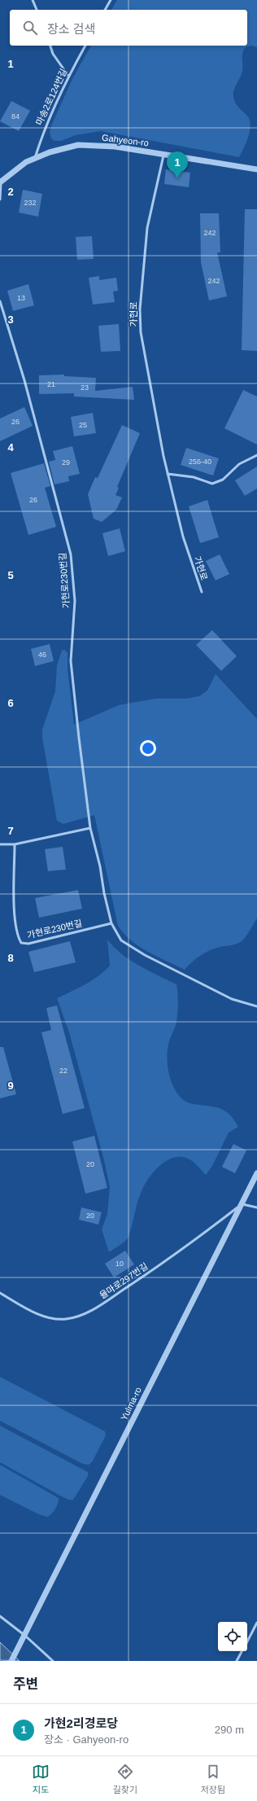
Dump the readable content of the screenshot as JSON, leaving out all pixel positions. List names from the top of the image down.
{
  "streets": {
    "street": ["Gahyeon-ro", "Yulma-ro"],
    "lane": [
      "마송2로124번길",
      "가현로",
      "가현로230번길",
      "율마로297번길"
    ]
  },
  "crossings": [
    ["마송2로124번길", "Gahyeon-ro"],
    ["Gahyeon-ro", "가현로"],
    ["율마로297번길", "Yulma-ro"]
  ],
  "house_numbers": [
    "84",
    "232",
    "242",
    "242",
    "13",
    "21",
    "23",
    "26",
    "25",
    "256-40",
    "29",
    "26",
    "46",
    "22",
    "20",
    "20",
    "10"
  ],
  "page": {
    "search": "장소 검색",
    "pins": "1",
    "heading": "주변",
    "list": [
      {
        "mark": "1",
        "name": "가현2리경로당",
        "note": "장소 · Gahyeon-ro",
        "value": "290 m"
      }
    ],
    "nav": ["지도", "길찾기", "저장됨"]
  },
  "grid": {
    "rows": [
      "1",
      "2",
      "3",
      "4",
      "5",
      "6",
      "7",
      "8",
      "9"
    ]
  }
}
